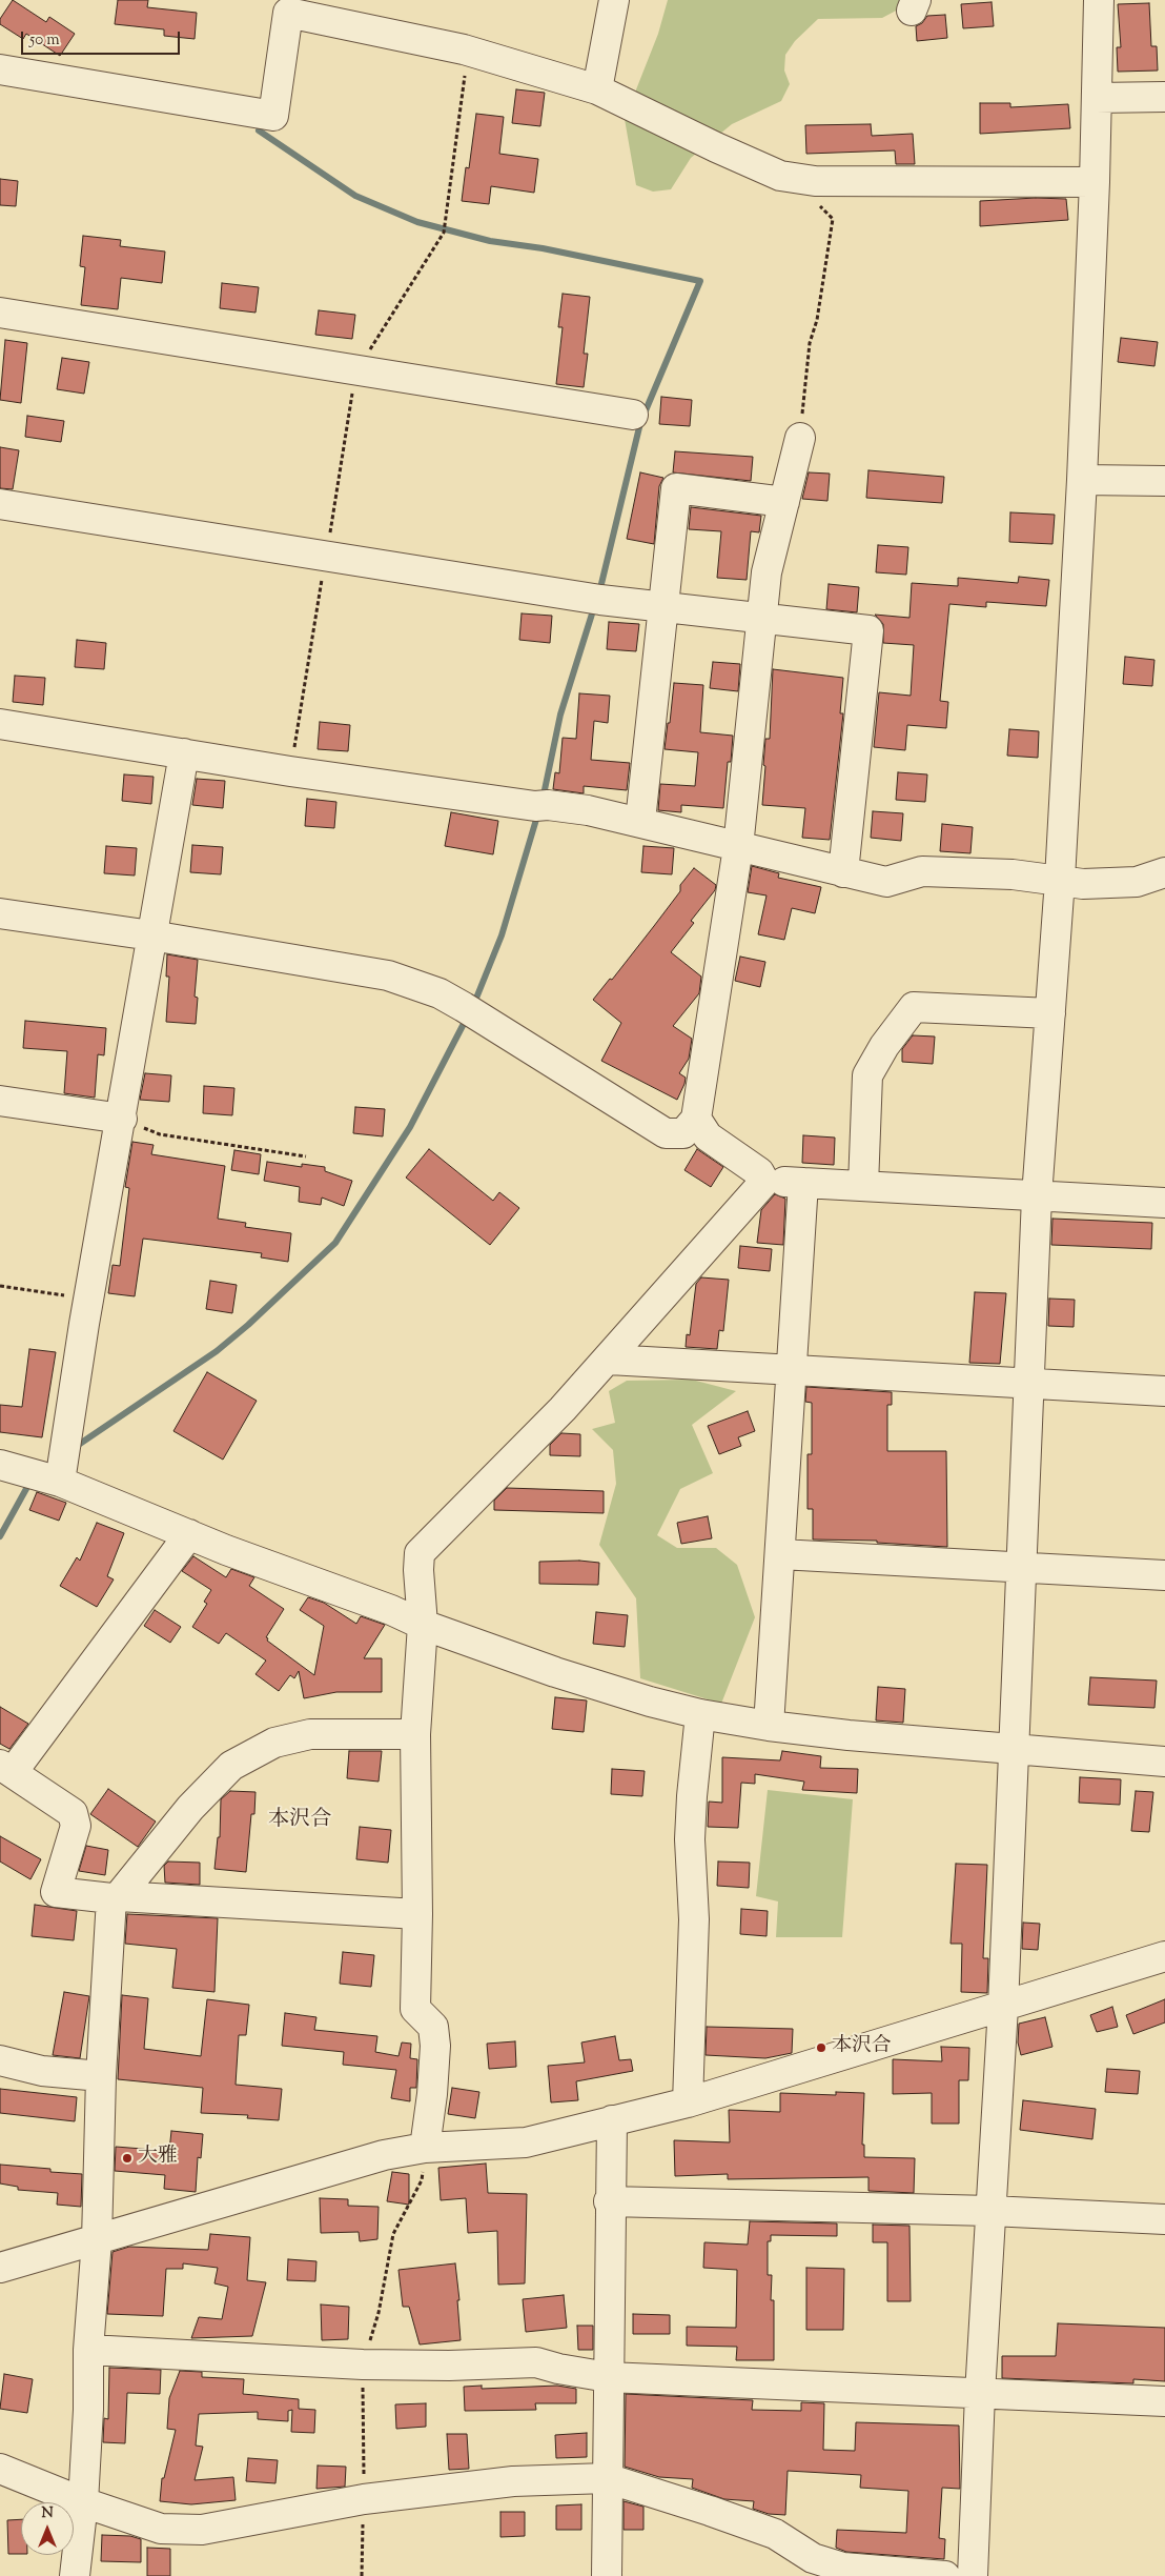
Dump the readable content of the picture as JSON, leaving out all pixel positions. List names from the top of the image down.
{
  "districts": ["本沢合"],
  "places": ["本沢合", "大雅"],
  "scale_bar": "50 m",
  "north": "top"
}
